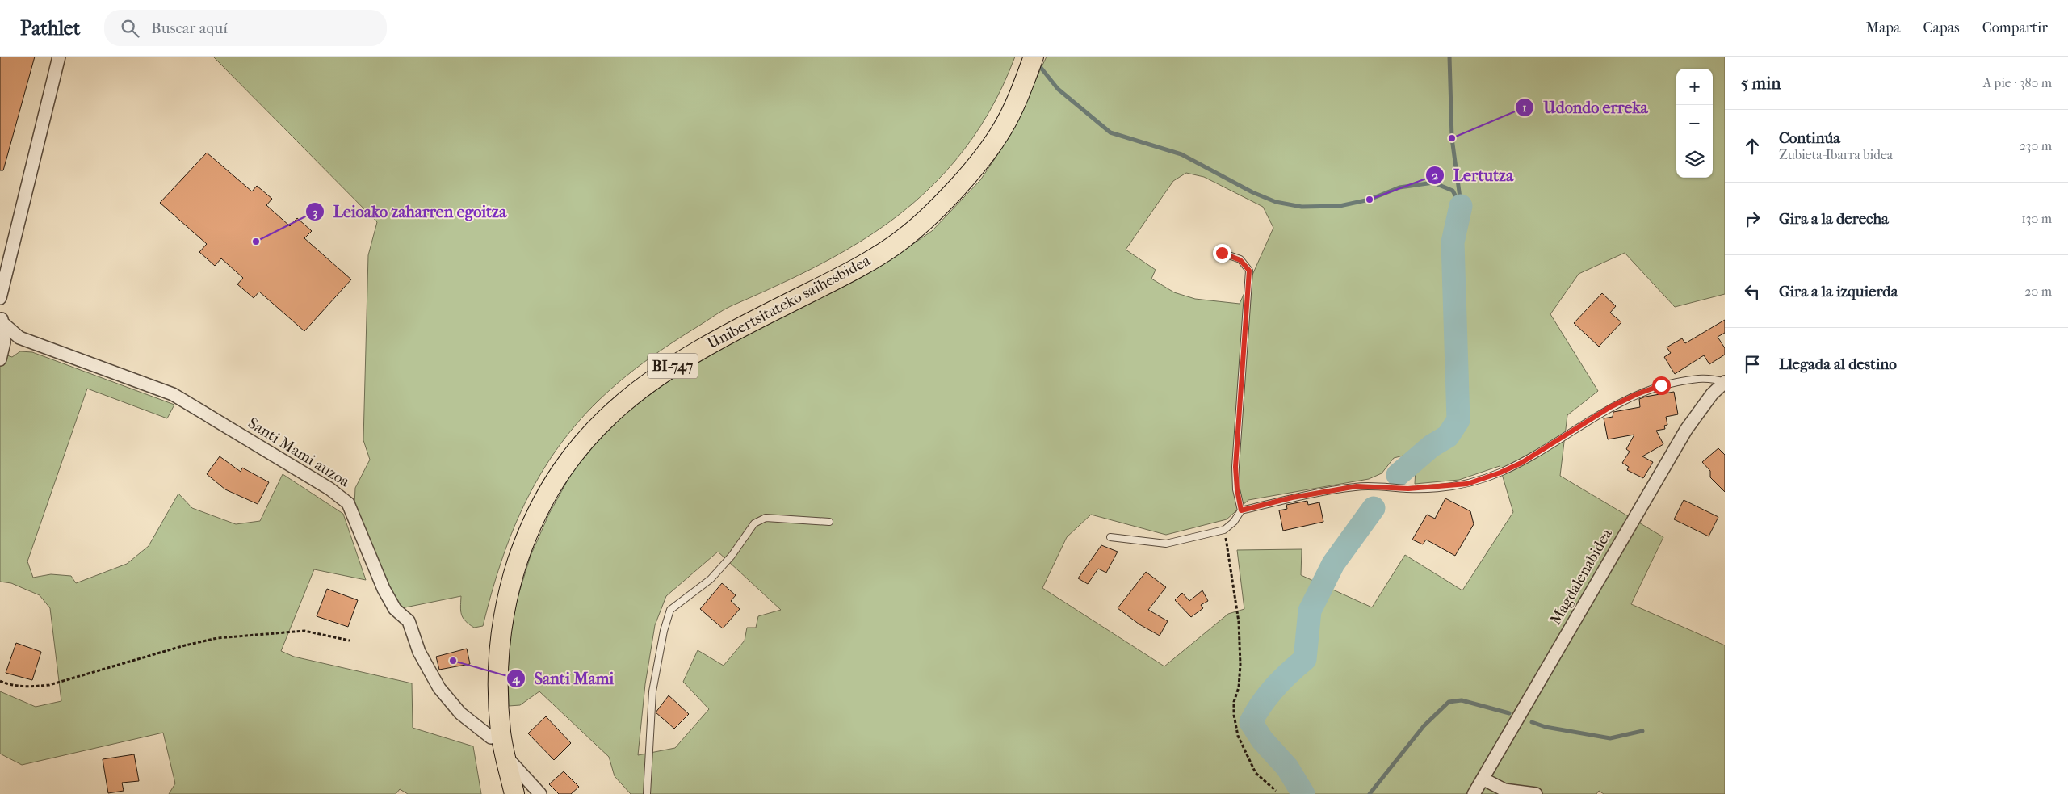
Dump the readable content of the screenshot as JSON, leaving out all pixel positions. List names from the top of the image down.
{
  "streets": {
    "main road": ["Unibertsitateko saihesbidea", "BI-747"],
    "street": ["Santi Mami auzoa", "Magdalenabidea"]
  },
  "crossings": [
    ["Unibertsitateko saihesbidea", "Santi Mami auzoa"]
  ],
  "places": [
    "Udondo erreka",
    "Lertutza",
    "Leioako zaharren egoitza",
    "Santi Mami"
  ],
  "page": {
    "header": "Pathlet",
    "search": "Buscar aquí",
    "nav": ["Mapa", "Capas", "Compartir"],
    "heading": ["5 min", "A pie · 380 m"],
    "map_buttons": ["+", "−"],
    "list": [
      ["Continúa", "Zubieta-Ibarra bidea", "230 m"],
      ["Gira a la derecha", "130 m"],
      ["Gira a la izquierda", "20 m"],
      "Llegada al destino"
    ]
  }
}
